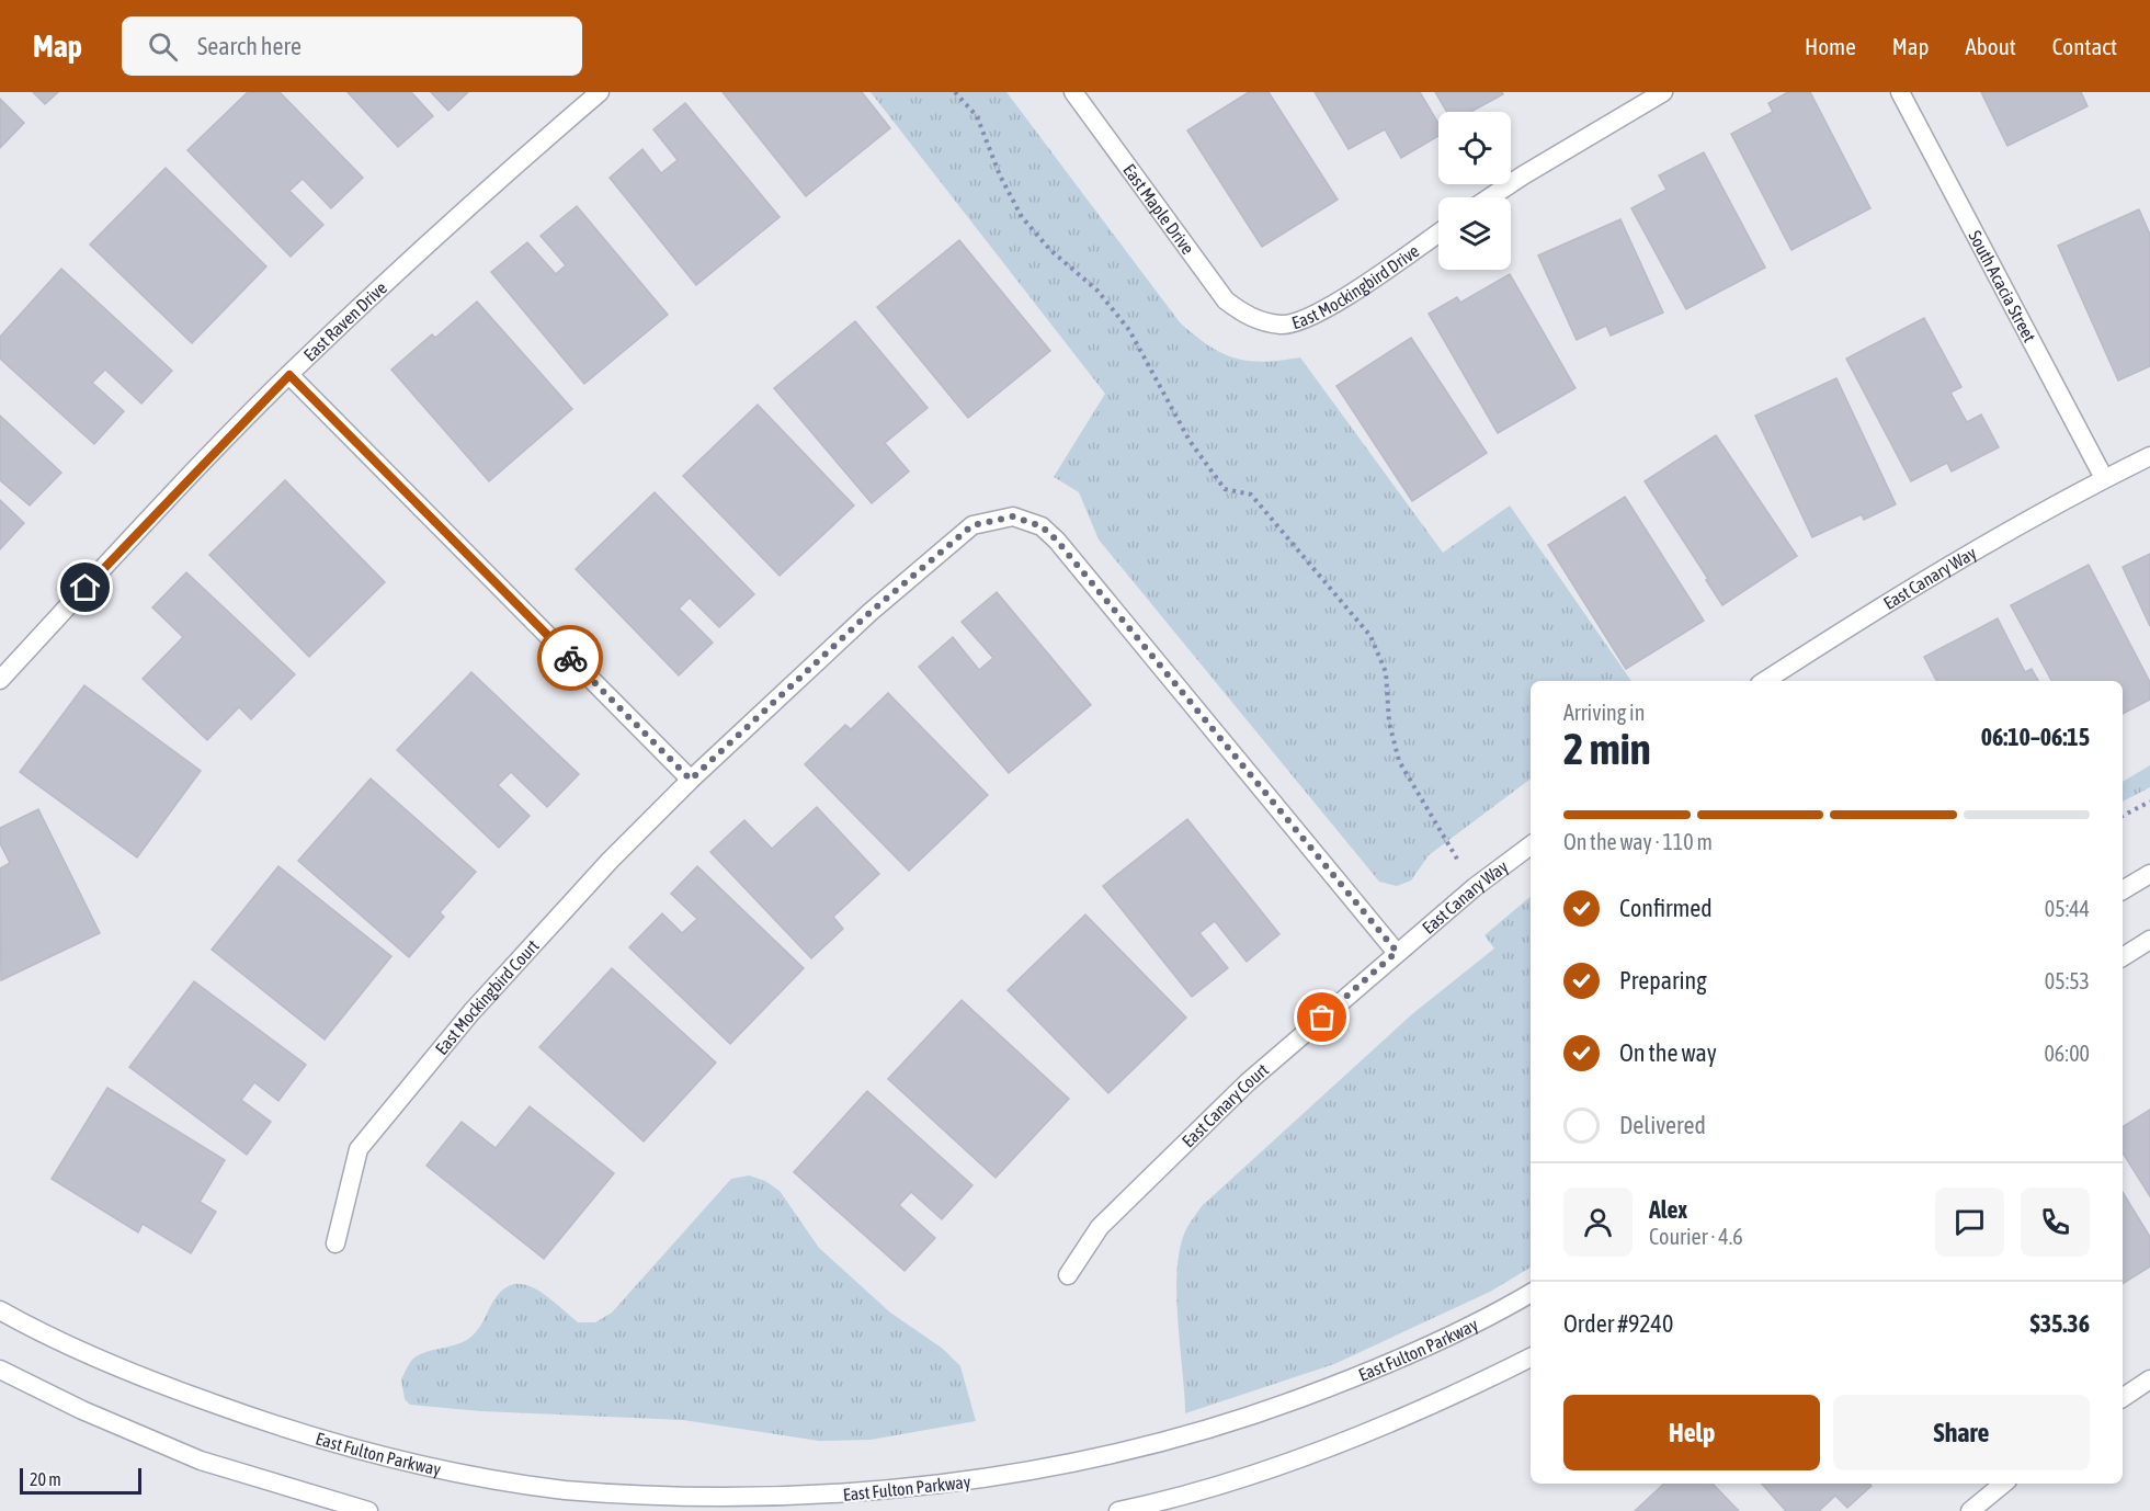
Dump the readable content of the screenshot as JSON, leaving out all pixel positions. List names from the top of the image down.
{
  "streets": {
    "street": [
      "East Maple Drive",
      "East Mockingbird Drive",
      "South Acacia Street",
      "East Raven Drive",
      "East Canary Way",
      "East Mockingbird Court",
      "East Canary Court",
      "East Fulton Parkway"
    ]
  },
  "crossings": [
    ["East Maple Drive", "East Mockingbird Drive"],
    ["South Acacia Street", "East Canary Way"],
    ["East Canary Way", "East Canary Court"]
  ],
  "scale_bar": "20 m",
  "page": {
    "header": "Map",
    "search": "Search here",
    "nav": [
      "Home",
      "Map",
      "About",
      "Contact"
    ],
    "heading": ["2 min", "Arriving in", "06:10–06:15"],
    "panel": [
      "Alex",
      "Courier · 4.6",
      "Order #9240",
      "$35.36"
    ],
    "bar": "On the way · 110 m",
    "list": [
      ["Confirmed", "05:44"],
      ["Preparing", "05:53"],
      ["On the way", "06:00"],
      "Delivered"
    ],
    "buttons": ["Help", "Share"],
    "scale": "20 m"
  }
}
